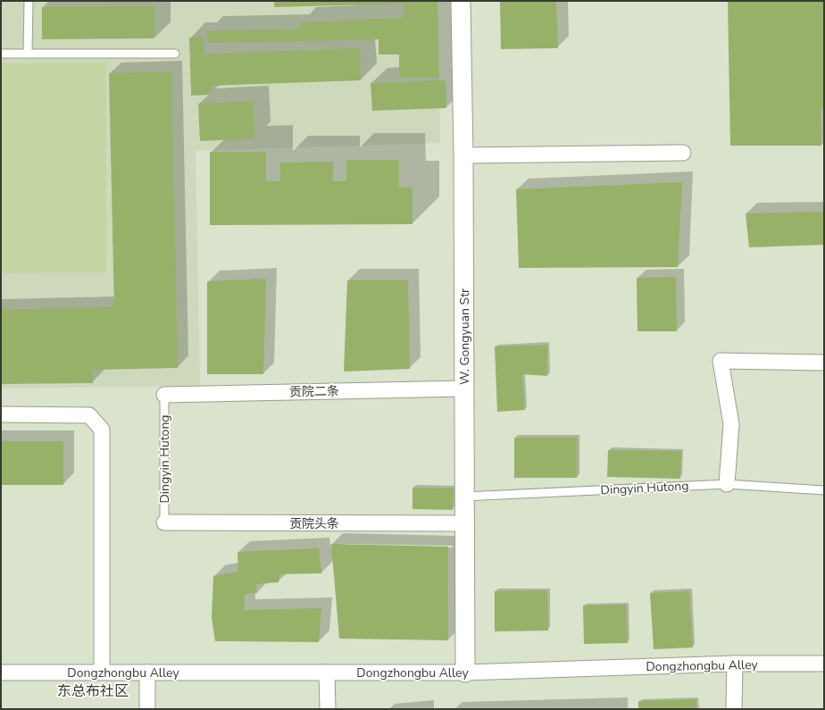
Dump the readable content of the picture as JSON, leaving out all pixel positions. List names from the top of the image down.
{
  "streets": {
    "street": [
      "W. Gongyuan Str",
      "贡院二条",
      "贡院头条",
      "Dongzhongbu Alley"
    ],
    "lane": ["Dingyin Hutong"]
  },
  "crossings": [
    ["W. Gongyuan Str", "贡院二条"],
    ["W. Gongyuan Str", "Dingyin Hutong"],
    ["W. Gongyuan Str", "贡院头条"],
    ["W. Gongyuan Str", "Dongzhongbu Alley"],
    ["贡院二条", "Dingyin Hutong"],
    ["Dingyin Hutong", "贡院头条"]
  ],
  "districts": ["东总布社区"]
}
